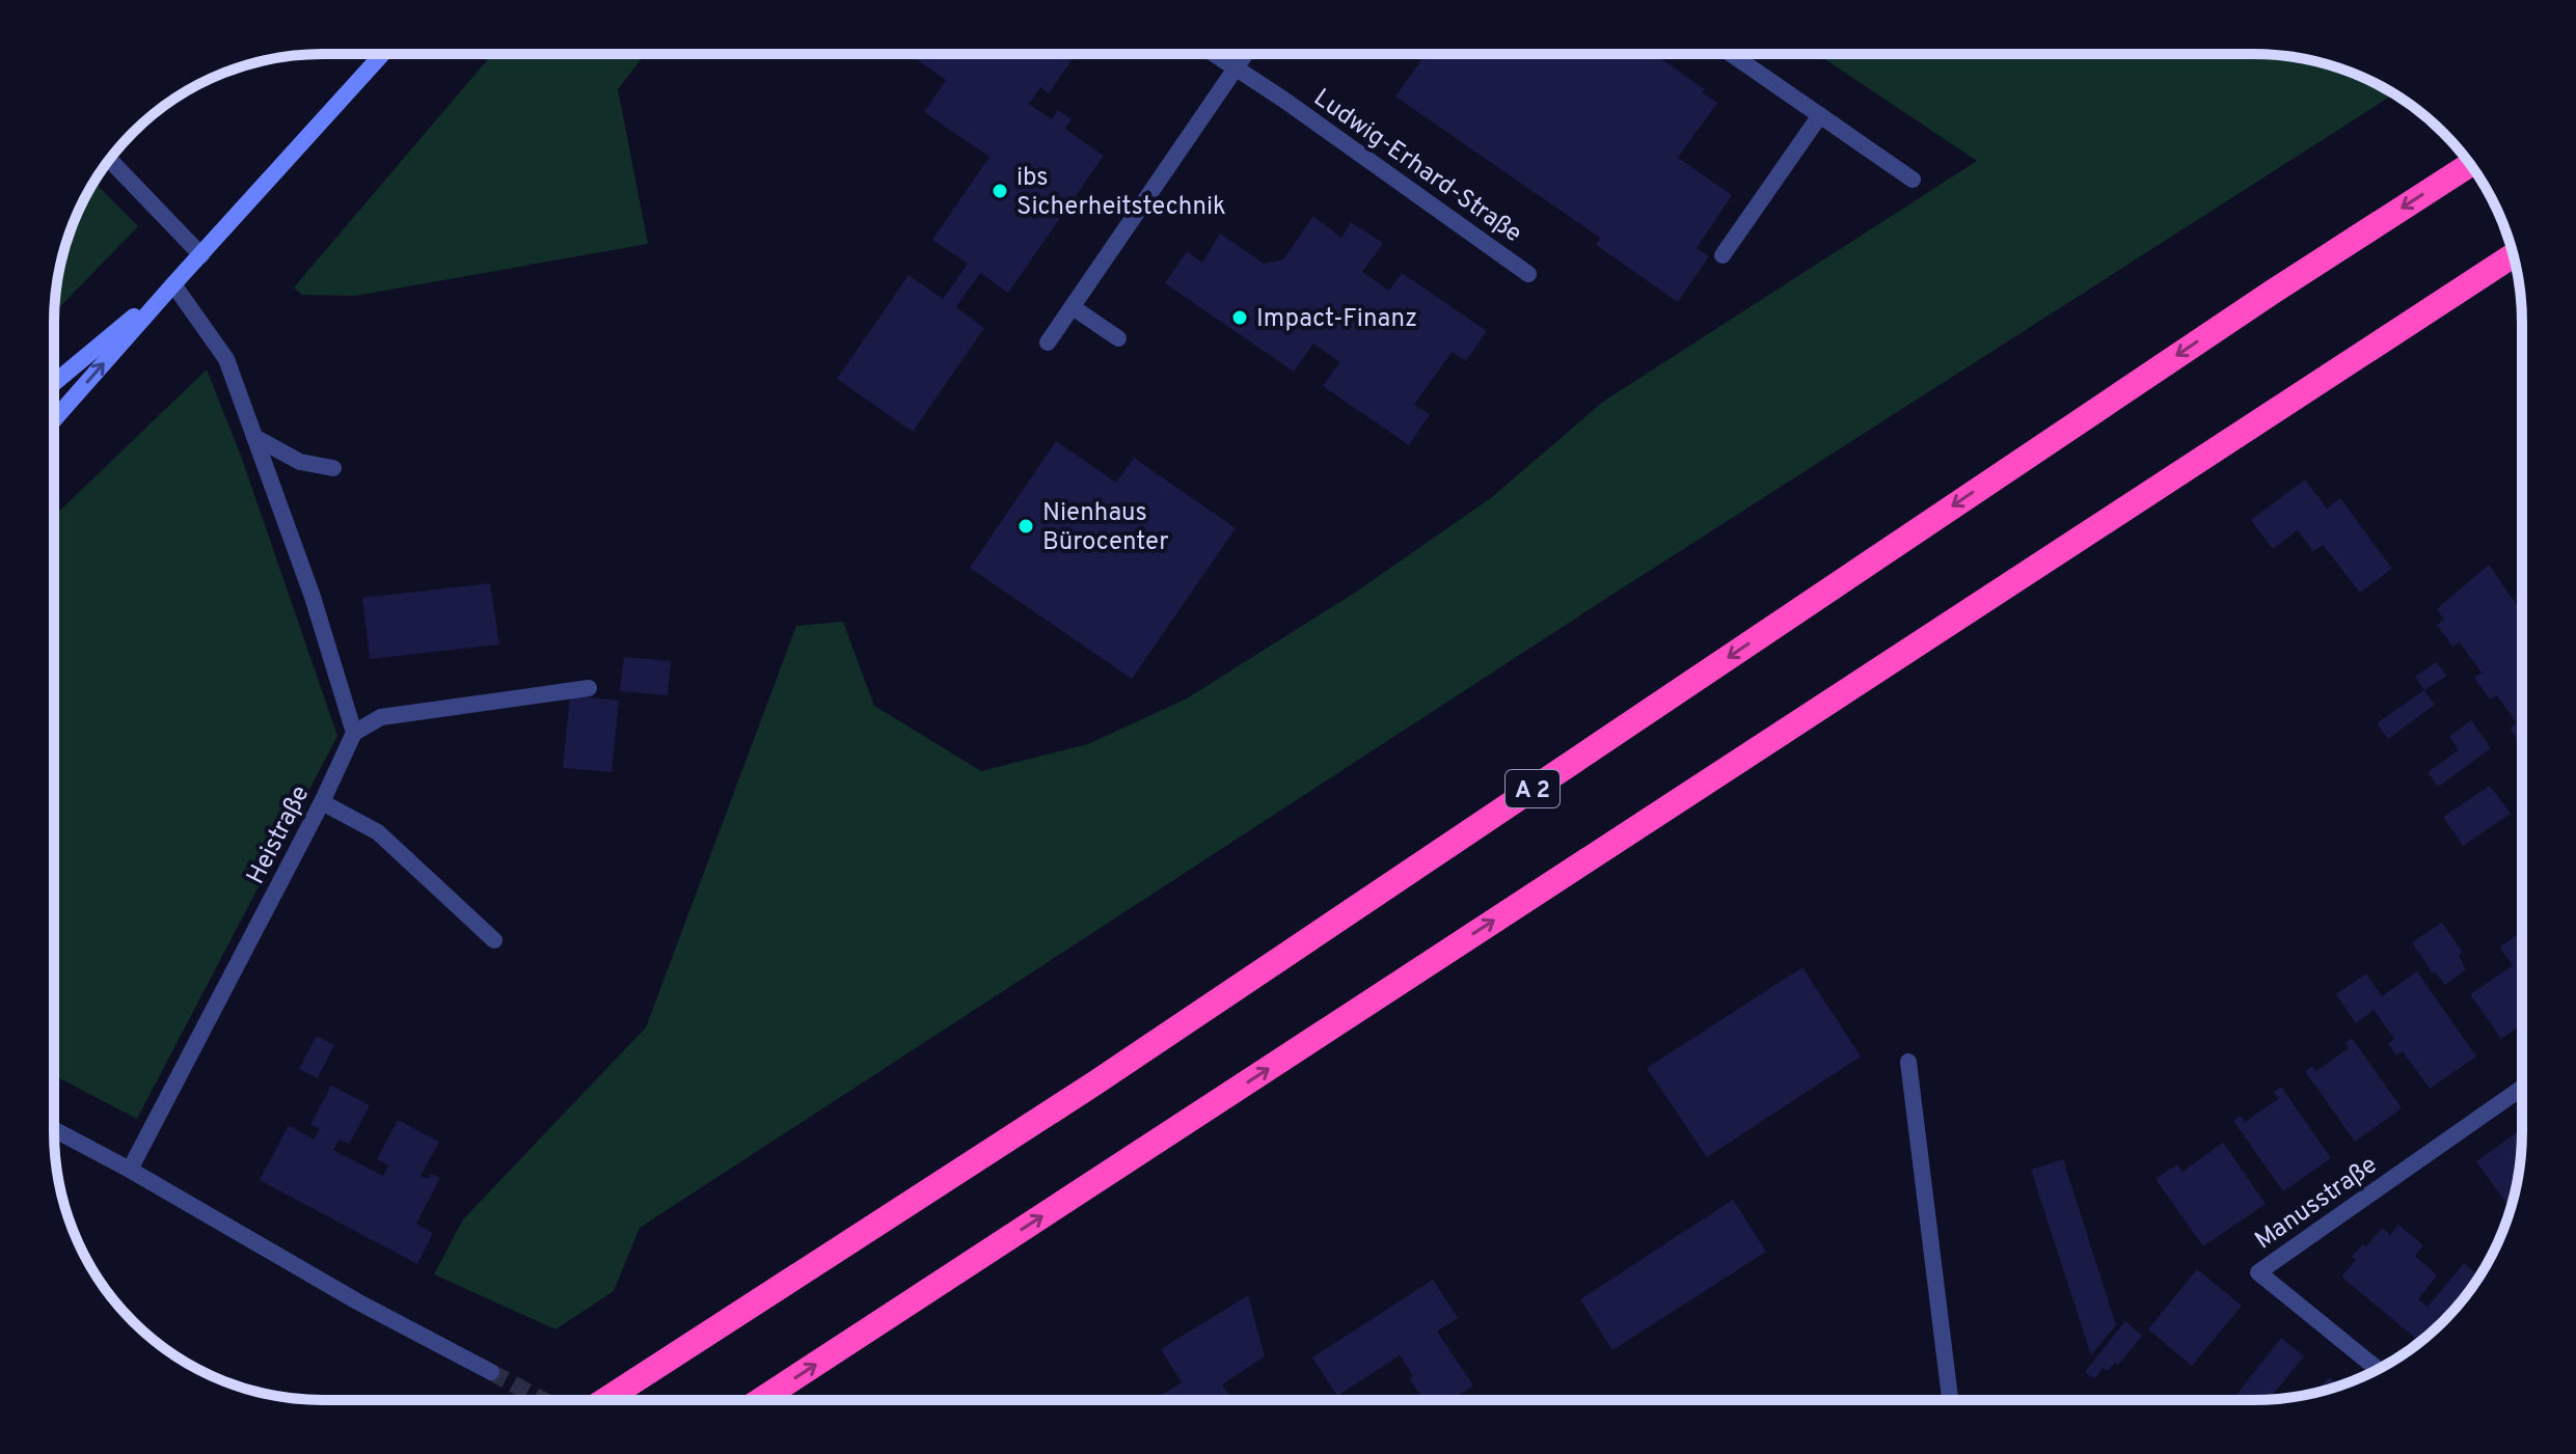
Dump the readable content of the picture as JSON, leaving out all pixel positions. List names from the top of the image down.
{
  "streets": {
    "highway": ["A 2"],
    "street": ["Ludwig-Erhard-Straße", "Heistraße", "Manusstraße"]
  },
  "places": ["ibs Sicherheitstechnik", "Impact-Finanz", "Nienhaus Bürocenter"]
}
